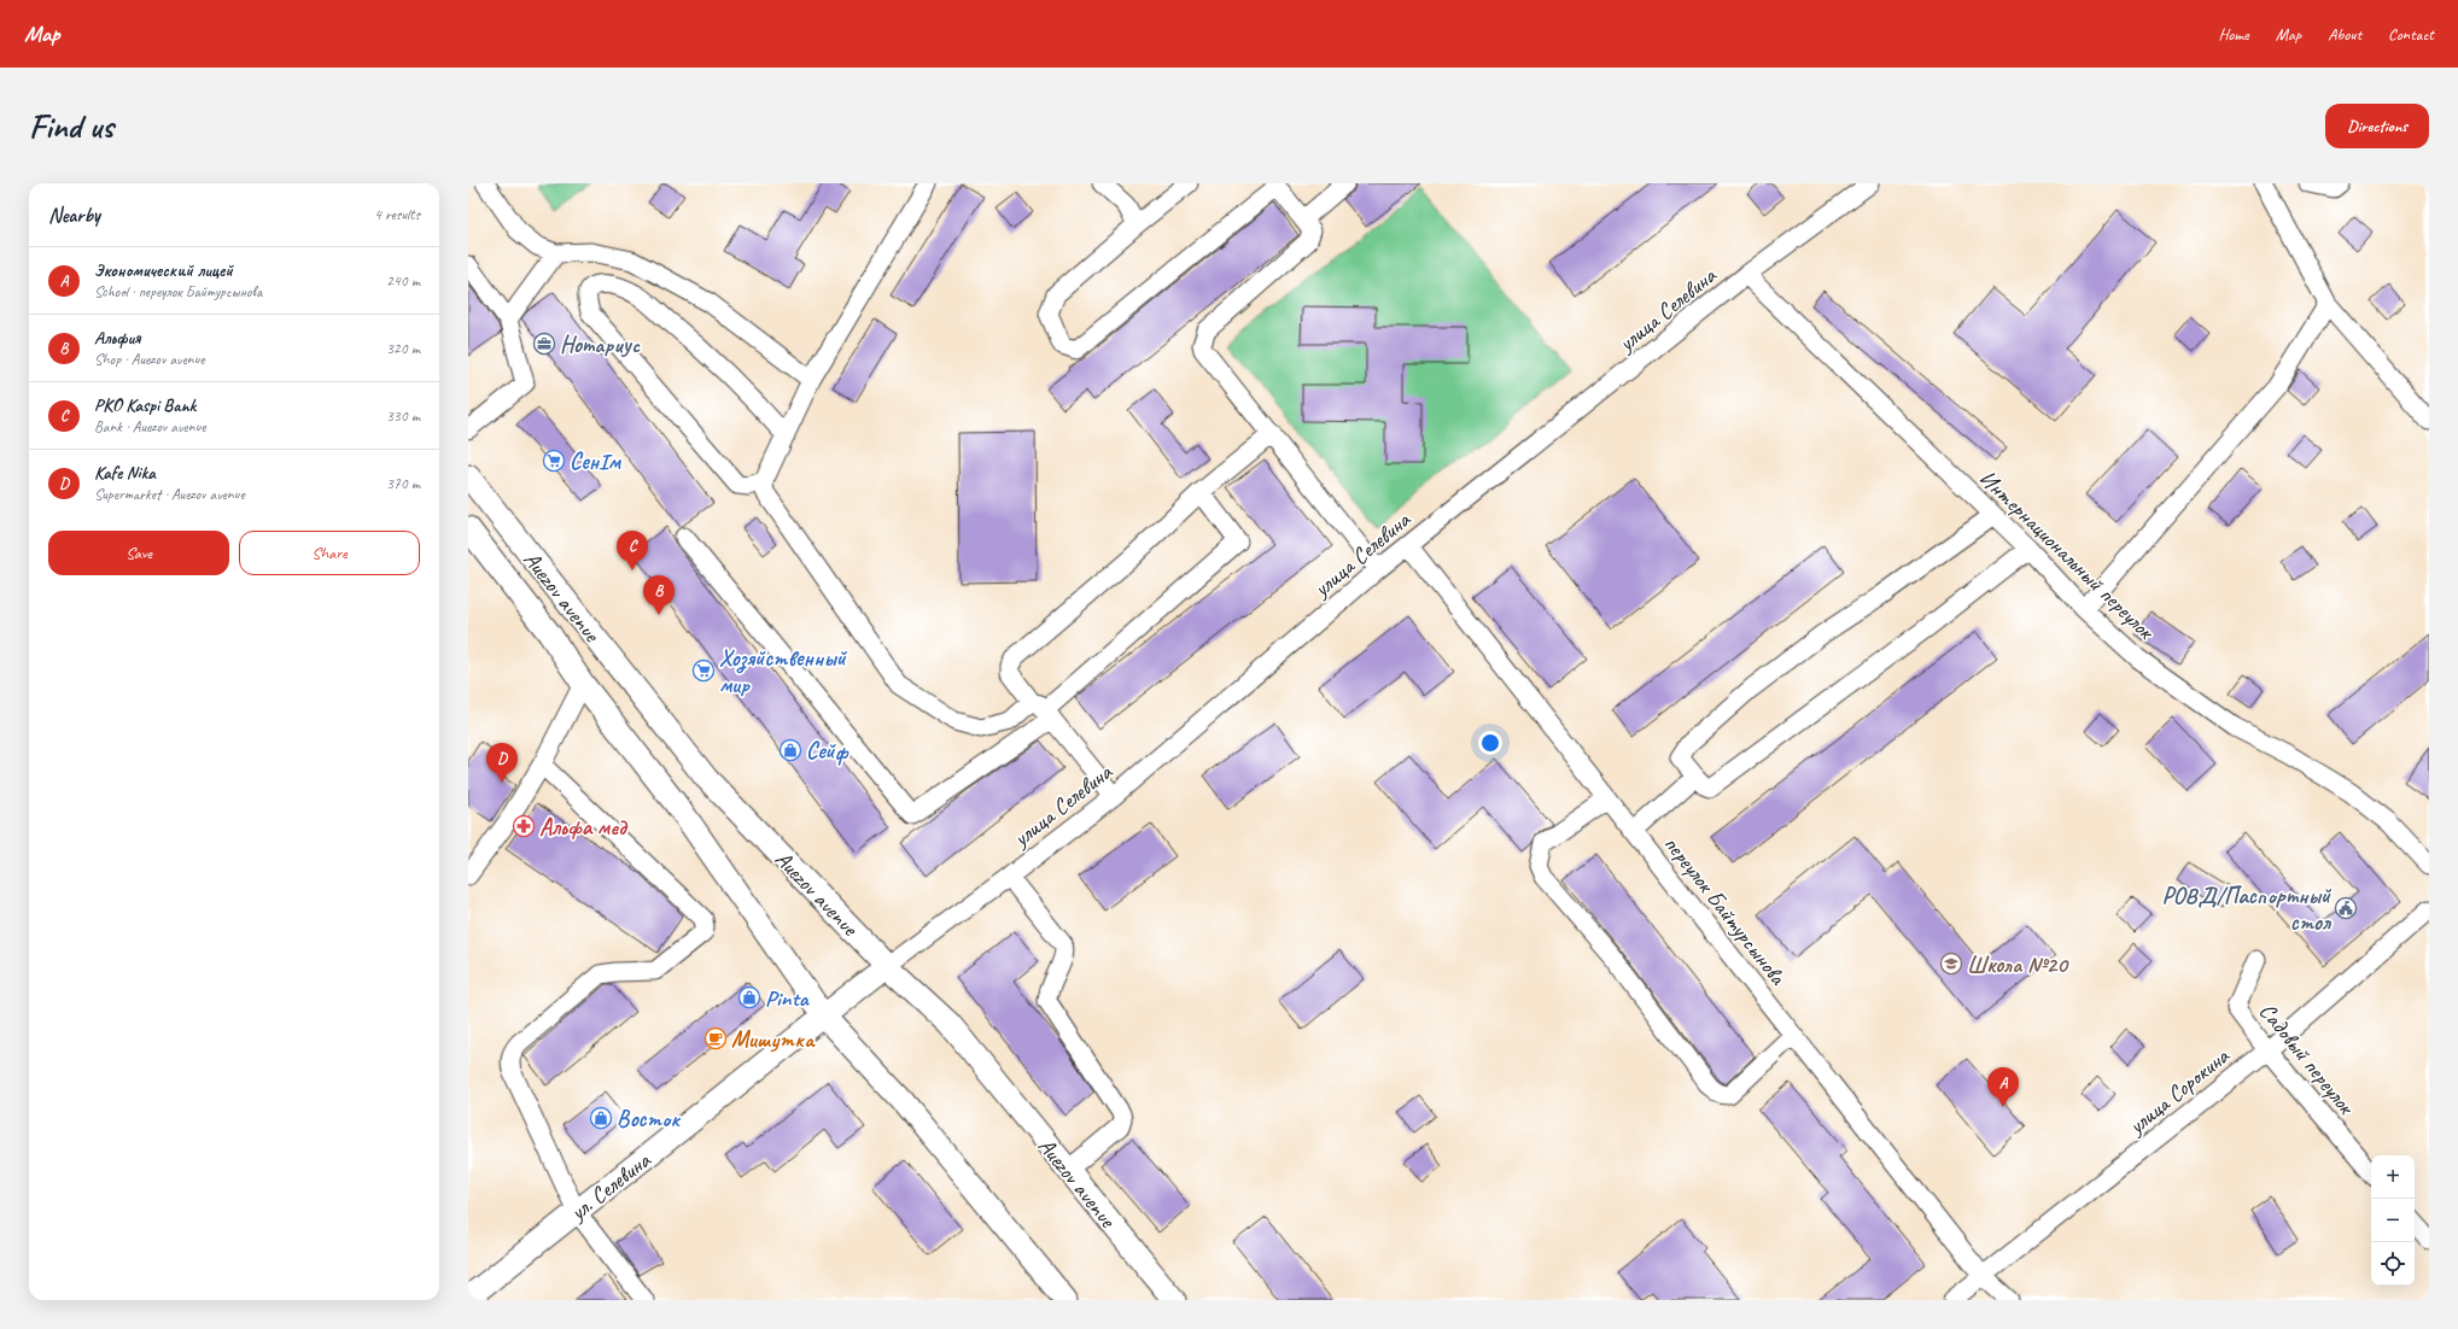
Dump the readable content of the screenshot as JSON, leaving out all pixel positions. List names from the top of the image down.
{
  "streets": {
    "main road": ["Auezov avenue", "ул. Селевина"],
    "street": [
      "улица Селевина",
      "Интернациональный переулок",
      "переулок Байтурсынова",
      "Садовый переулок",
      "улица Сорокина"
    ]
  },
  "crossings": [
    ["улица Селевина", "Интернациональный переулок"],
    ["улица Селевина", "Auezov avenue"],
    ["улица Селевина", "переулок Байтурсынова"],
    ["улица Селевина", "ул. Селевина"],
    ["Auezov avenue", "ул. Селевина"],
    ["переулок Байтурсынова", "улица Сорокина"],
    ["Садовый переулок", "улица Сорокина"]
  ],
  "places": {
    "office": ["Нотариус"],
    "supermarket": ["СенIм", "Хозяйственный мир"],
    "shop": ["Сейф", "Pinta", "Восток"],
    "pharmacy": ["Альфа мед"],
    "public building": ["РОВД/Паспортный стол"],
    "school or university": ["Школа №20"],
    "cafe": ["Мишутка"]
  },
  "page": {
    "header": "Map",
    "nav": [
      "Home",
      "Map",
      "About",
      "Contact"
    ],
    "buttons": [
      "Directions",
      ["Save", "Share"]
    ],
    "title": "Find us",
    "heading": ["Nearby", "4 results"],
    "list": [
      {
        "mark": "A",
        "name": "Экономический лицей",
        "note": "School · переулок Байтурсынова",
        "value": "240 m"
      },
      {
        "mark": "B",
        "name": "Альфия",
        "note": "Shop · Auezov avenue",
        "value": "320 m"
      },
      {
        "mark": "C",
        "name": "РКО Kaspi Bank",
        "note": "Bank · Auezov avenue",
        "value": "330 m"
      },
      {
        "mark": "D",
        "name": "Kafe Nika",
        "note": "Supermarket · Auezov avenue",
        "value": "370 m"
      }
    ],
    "pins": [
      "C",
      "B",
      "D",
      "A"
    ],
    "map_buttons": ["+", "−"]
  }
}
